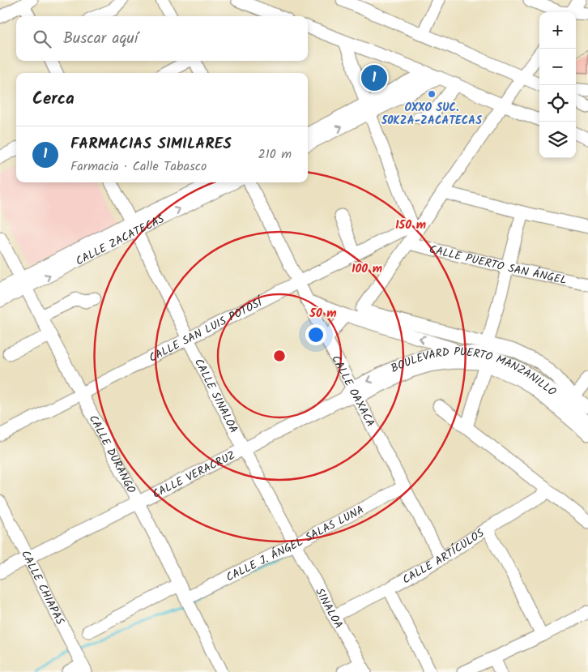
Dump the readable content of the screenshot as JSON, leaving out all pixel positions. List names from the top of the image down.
{
  "streets": {
    "street": [
      "CALLE ZACATECAS",
      "CALLE PUERTO SAN ÁNGEL",
      "CALLE SAN LUIS POTOSÍ",
      "BOULEVARD PUERTO MANZANILLO",
      "CALLE OAXACA",
      "CALLE SINALOA",
      "CALLE DURANGO",
      "CALLE VERACRUZ",
      "CALLE J. ÁNGEL SALAS LUNA",
      "CALLE ARTÍCULOS",
      "CALLE CHIAPAS",
      "SINALOA"
    ]
  },
  "crossings": [
    ["CALLE ZACATECAS", "CALLE SINALOA"],
    ["CALLE ZACATECAS", "CALLE DURANGO"],
    ["CALLE PUERTO SAN ÁNGEL", "CALLE SAN LUIS POTOSÍ"],
    ["CALLE SAN LUIS POTOSÍ", "CALLE OAXACA"],
    ["CALLE SAN LUIS POTOSÍ", "CALLE SINALOA"],
    ["CALLE SAN LUIS POTOSÍ", "CALLE DURANGO"],
    ["BOULEVARD PUERTO MANZANILLO", "CALLE OAXACA"],
    ["BOULEVARD PUERTO MANZANILLO", "CALLE VERACRUZ"],
    ["CALLE OAXACA", "CALLE VERACRUZ"],
    ["CALLE OAXACA", "CALLE J. ÁNGEL SALAS LUNA"],
    ["CALLE OAXACA", "CALLE ARTÍCULOS"],
    ["CALLE SINALOA", "CALLE VERACRUZ"],
    ["CALLE SINALOA", "CALLE J. ÁNGEL SALAS LUNA"],
    ["CALLE SINALOA", "SINALOA"],
    ["CALLE DURANGO", "CALLE VERACRUZ"],
    ["CALLE DURANGO", "CALLE J. ÁNGEL SALAS LUNA"],
    ["CALLE VERACRUZ", "CALLE CHIAPAS"],
    ["CALLE J. ÁNGEL SALAS LUNA", "SINALOA"],
    ["CALLE ARTÍCULOS", "SINALOA"]
  ],
  "places": ["OXXO SUC. 50KZA-ZACATECAS"],
  "page": {
    "map_buttons": ["+", "−"],
    "search": "Buscar aquí",
    "pins": "1",
    "heading": "Cerca",
    "list": [
      {
        "mark": "1",
        "name": "FARMACIAS SIMILARES",
        "note": "Farmacia · Calle Tabasco",
        "value": "210 m"
      }
    ]
  },
  "rings": ["150 m", "100 m", "50 m"]
}
